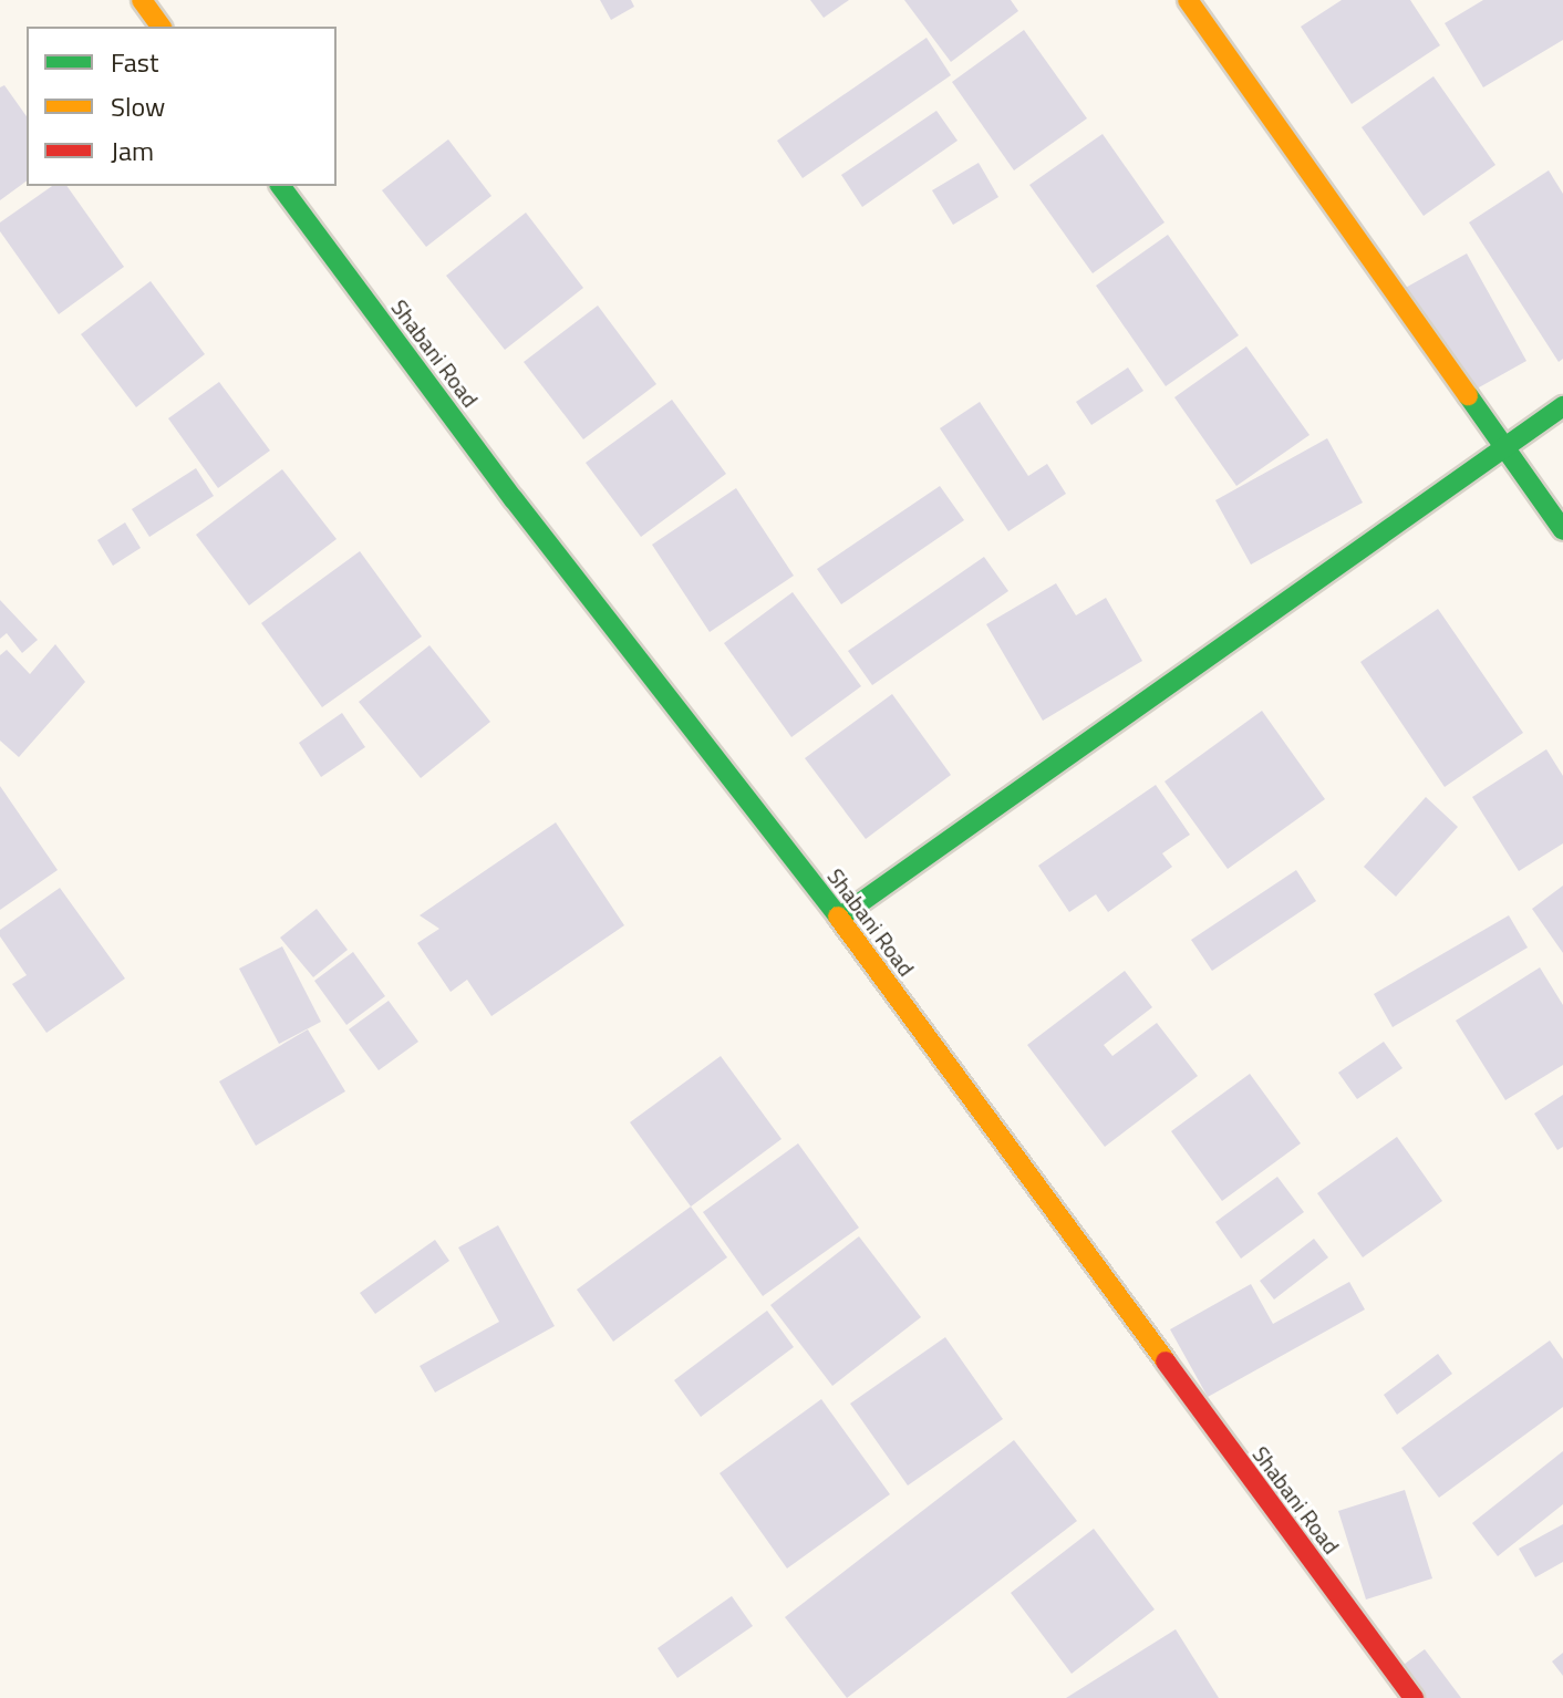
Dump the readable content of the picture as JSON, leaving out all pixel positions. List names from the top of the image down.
{
  "streets": {
    "street": ["Shabani Road"]
  },
  "legend": ["Fast", "Slow", "Jam"]
}
